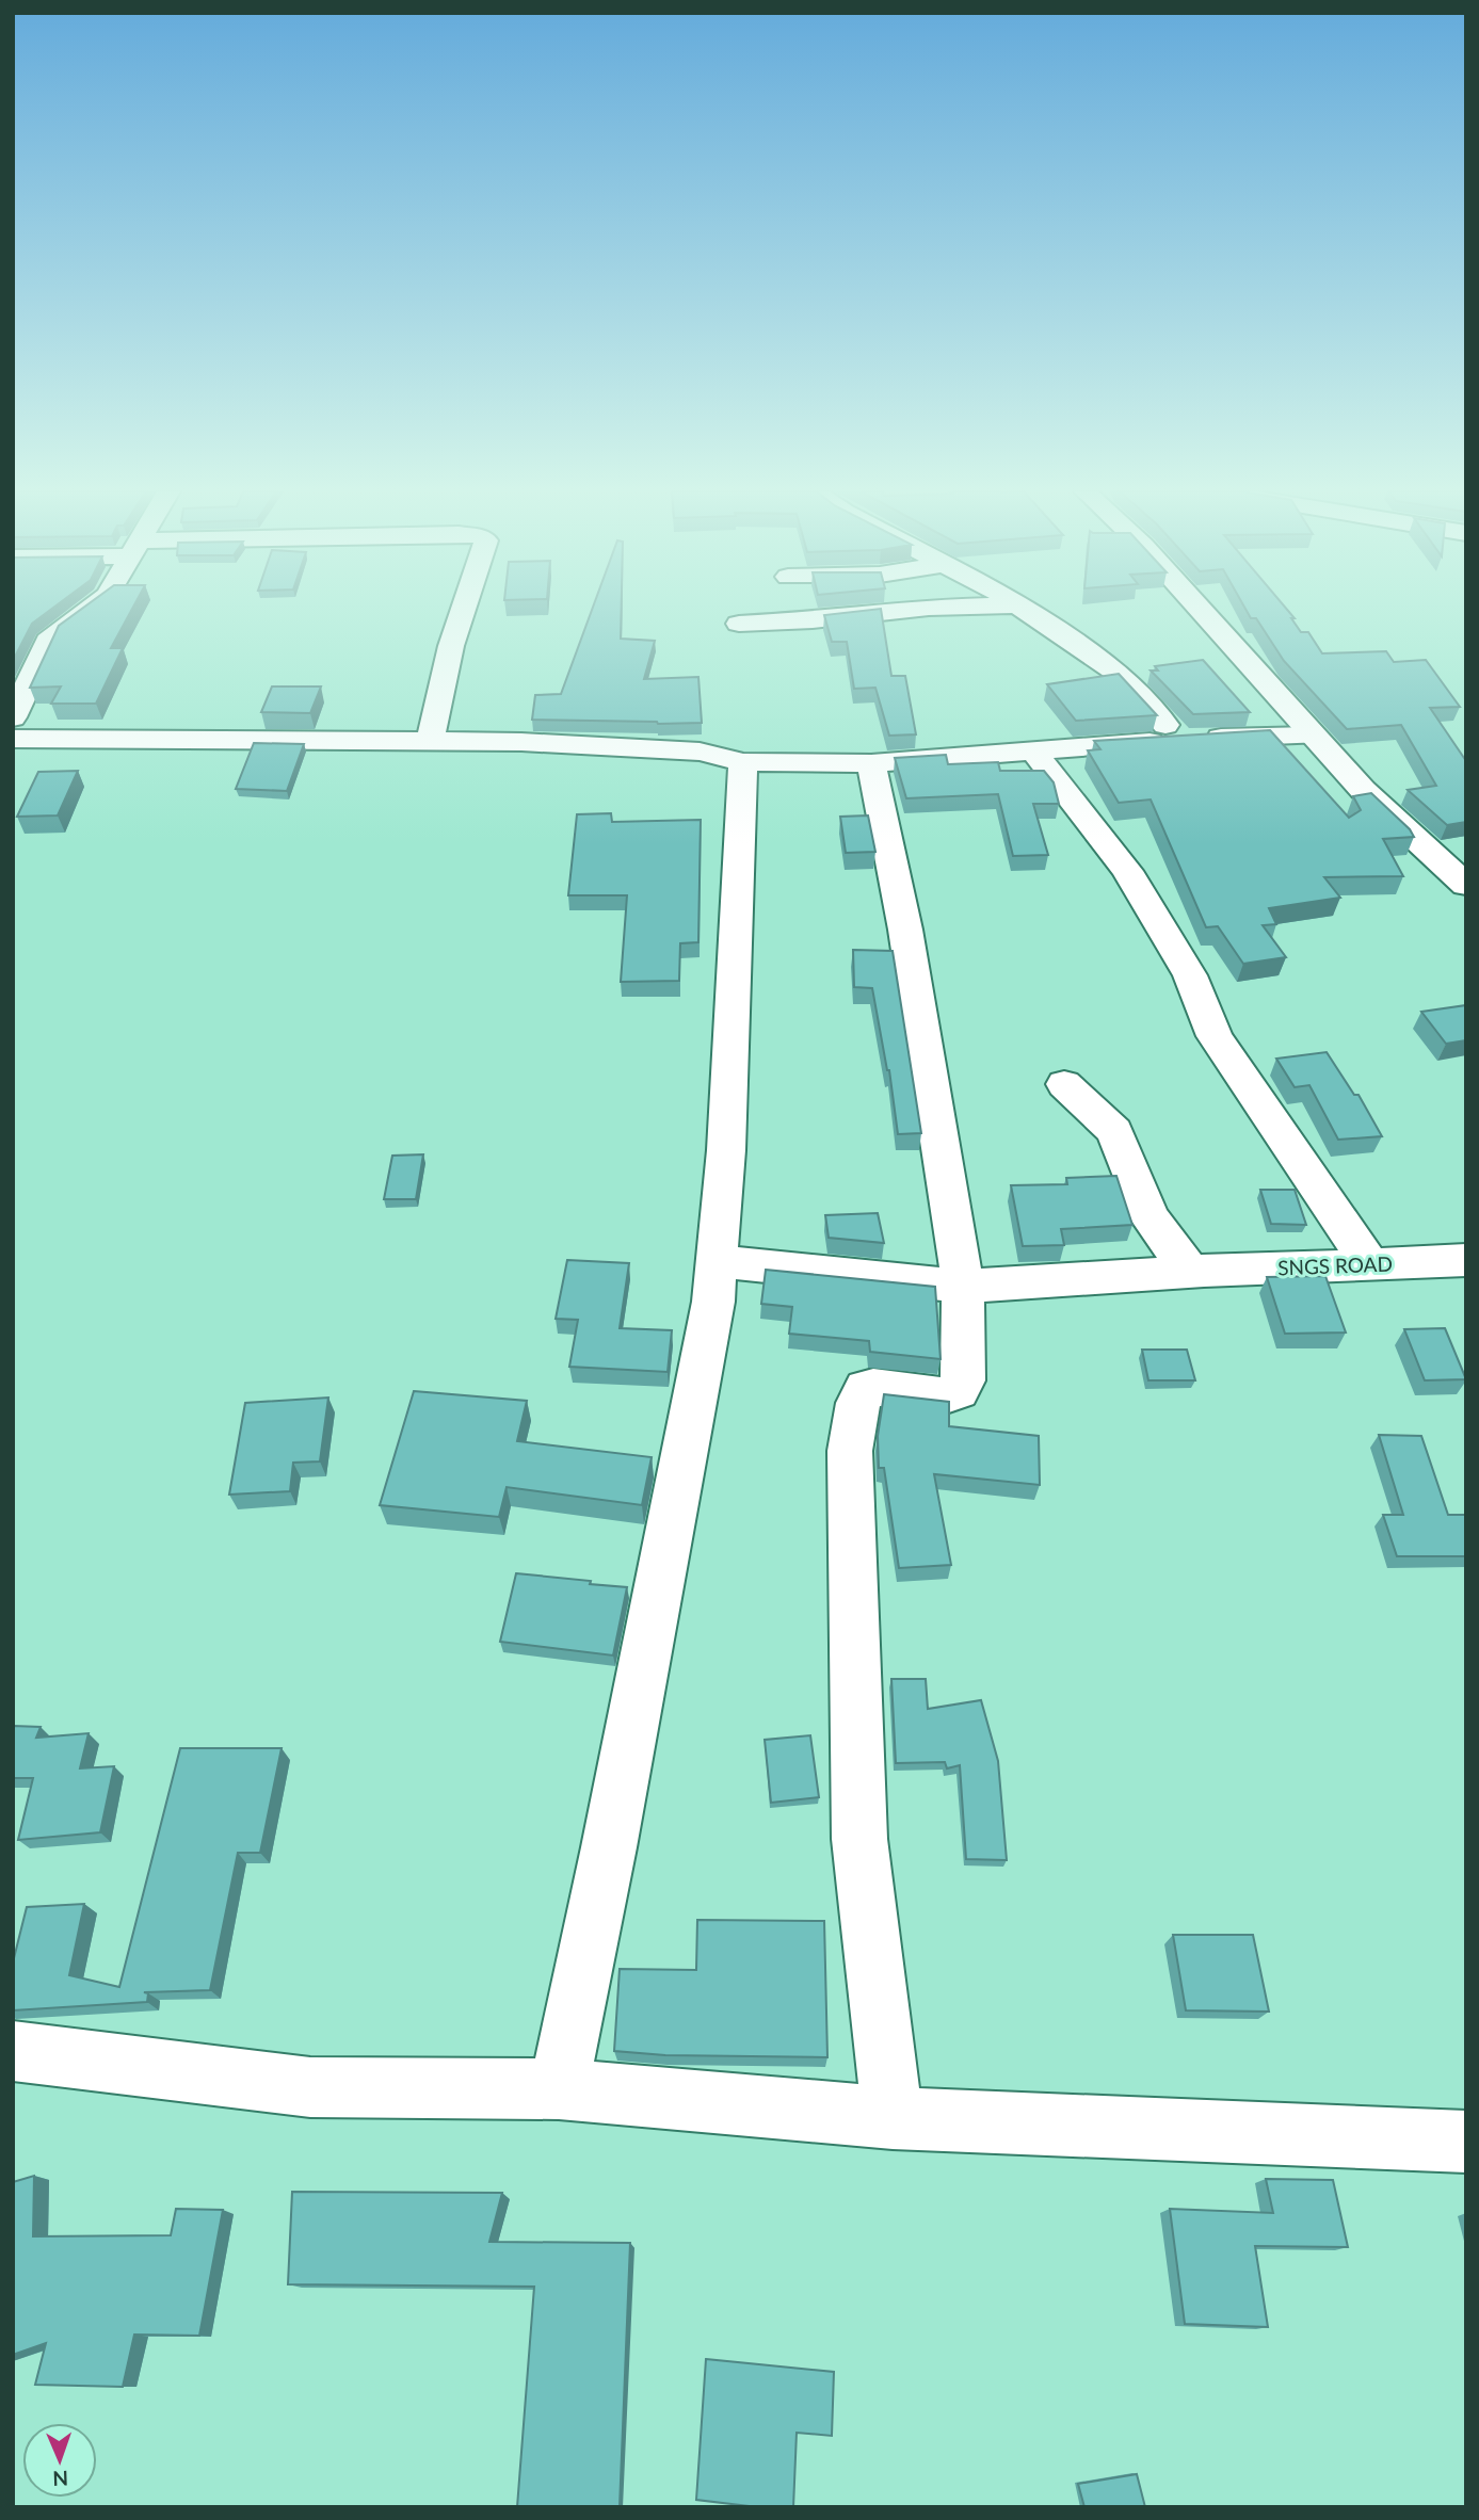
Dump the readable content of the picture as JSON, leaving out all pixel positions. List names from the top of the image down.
{
  "streets": {
    "street": ["SNGS ROAD"]
  },
  "north": "bottom"
}
